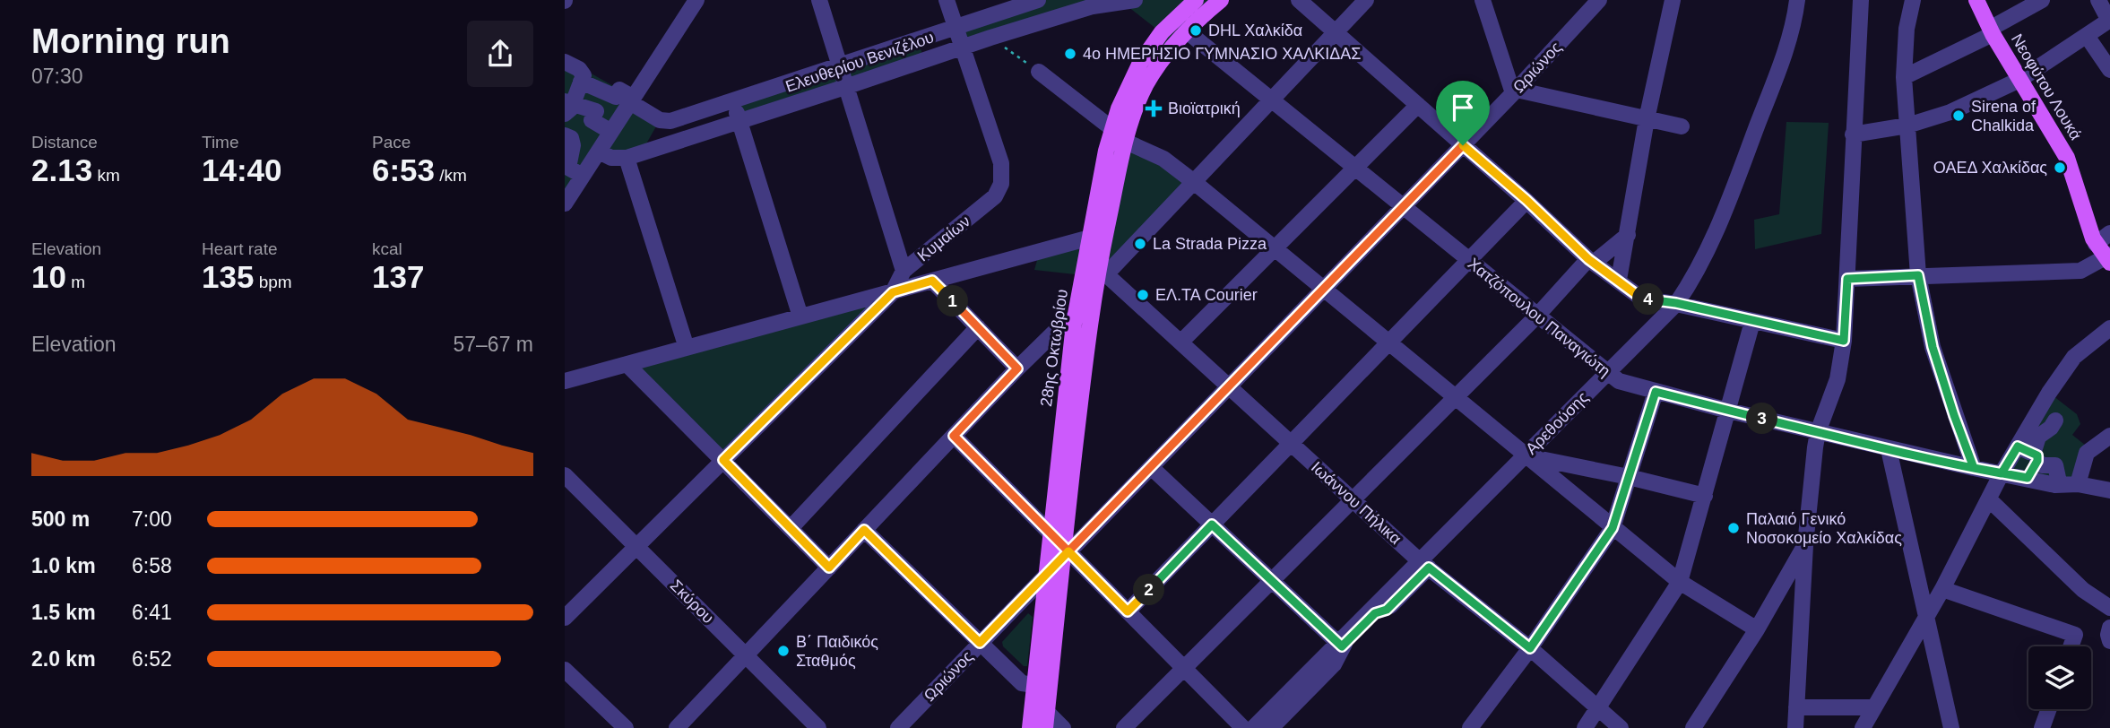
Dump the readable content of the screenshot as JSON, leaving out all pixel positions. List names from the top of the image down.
{
  "streets": {
    "main road": ["Νεοφύτου Λουκά", "28ης Οκτωβρίου"],
    "street": [
      "Ελευθερίου Βενιζέλου",
      "Ωριώνος",
      "Κυμαίων",
      "Χατζόπουλου Παναγιώτη",
      "Αρεθούσης",
      "Ιωάννου Πήλικα",
      "Σκύρου"
    ]
  },
  "crossings": [
    ["Ελευθερίου Βενιζέλου", "Κυμαίων"],
    ["Ωριώνος", "Χατζόπουλου Παναγιώτη"],
    ["Ωριώνος", "28ης Οκτωβρίου"],
    ["Ωριώνος", "Ιωάννου Πήλικα"],
    ["Κυμαίων", "Σκύρου"],
    ["Χατζόπουλου Παναγιώτη", "28ης Οκτωβρίου"],
    ["Χατζόπουλου Παναγιώτη", "Αρεθούσης"],
    ["28ης Οκτωβρίου", "Ιωάννου Πήλικα"],
    ["Αρεθούσης", "Ιωάννου Πήλικα"]
  ],
  "places": {
    "other": [
      "DHL Χαλκίδα",
      "4ο ΗΜΕΡΗΣΙΟ ΓΥΜΝΑΣΙΟ ΧΑΛΚΙΔΑΣ",
      "Sirena of Chalkida",
      "ΟΑΕΔ Χαλκίδας",
      "La Strada Pizza",
      "ΕΛ.ΤΑ Courier",
      "Παλαιό Γενικό Νοσοκομείο Χαλκίδας",
      "Β΄ Παιδικός Σταθμός"
    ],
    "health": ["Βιοϊατρική"]
  },
  "page": {
    "heading": ["Morning run", "07:30"],
    "stats": [
      ["Distance", "2.13 km"],
      ["Time", "14:40"],
      ["Pace", "6:53 /km"],
      ["Elevation", "10 m"],
      ["Heart rate", "135 bpm"],
      ["kcal", "137"]
    ],
    "pins": [
      "4",
      "1",
      "3",
      "2"
    ],
    "chart": ["Elevation", "57–67 m"],
    "list": [
      {
        "name": "500 m",
        "note": "7:00"
      },
      {
        "name": "1.0 km",
        "note": "6:58"
      },
      {
        "name": "1.5 km",
        "note": "6:41"
      },
      {
        "name": "2.0 km",
        "note": "6:52"
      }
    ]
  }
}
